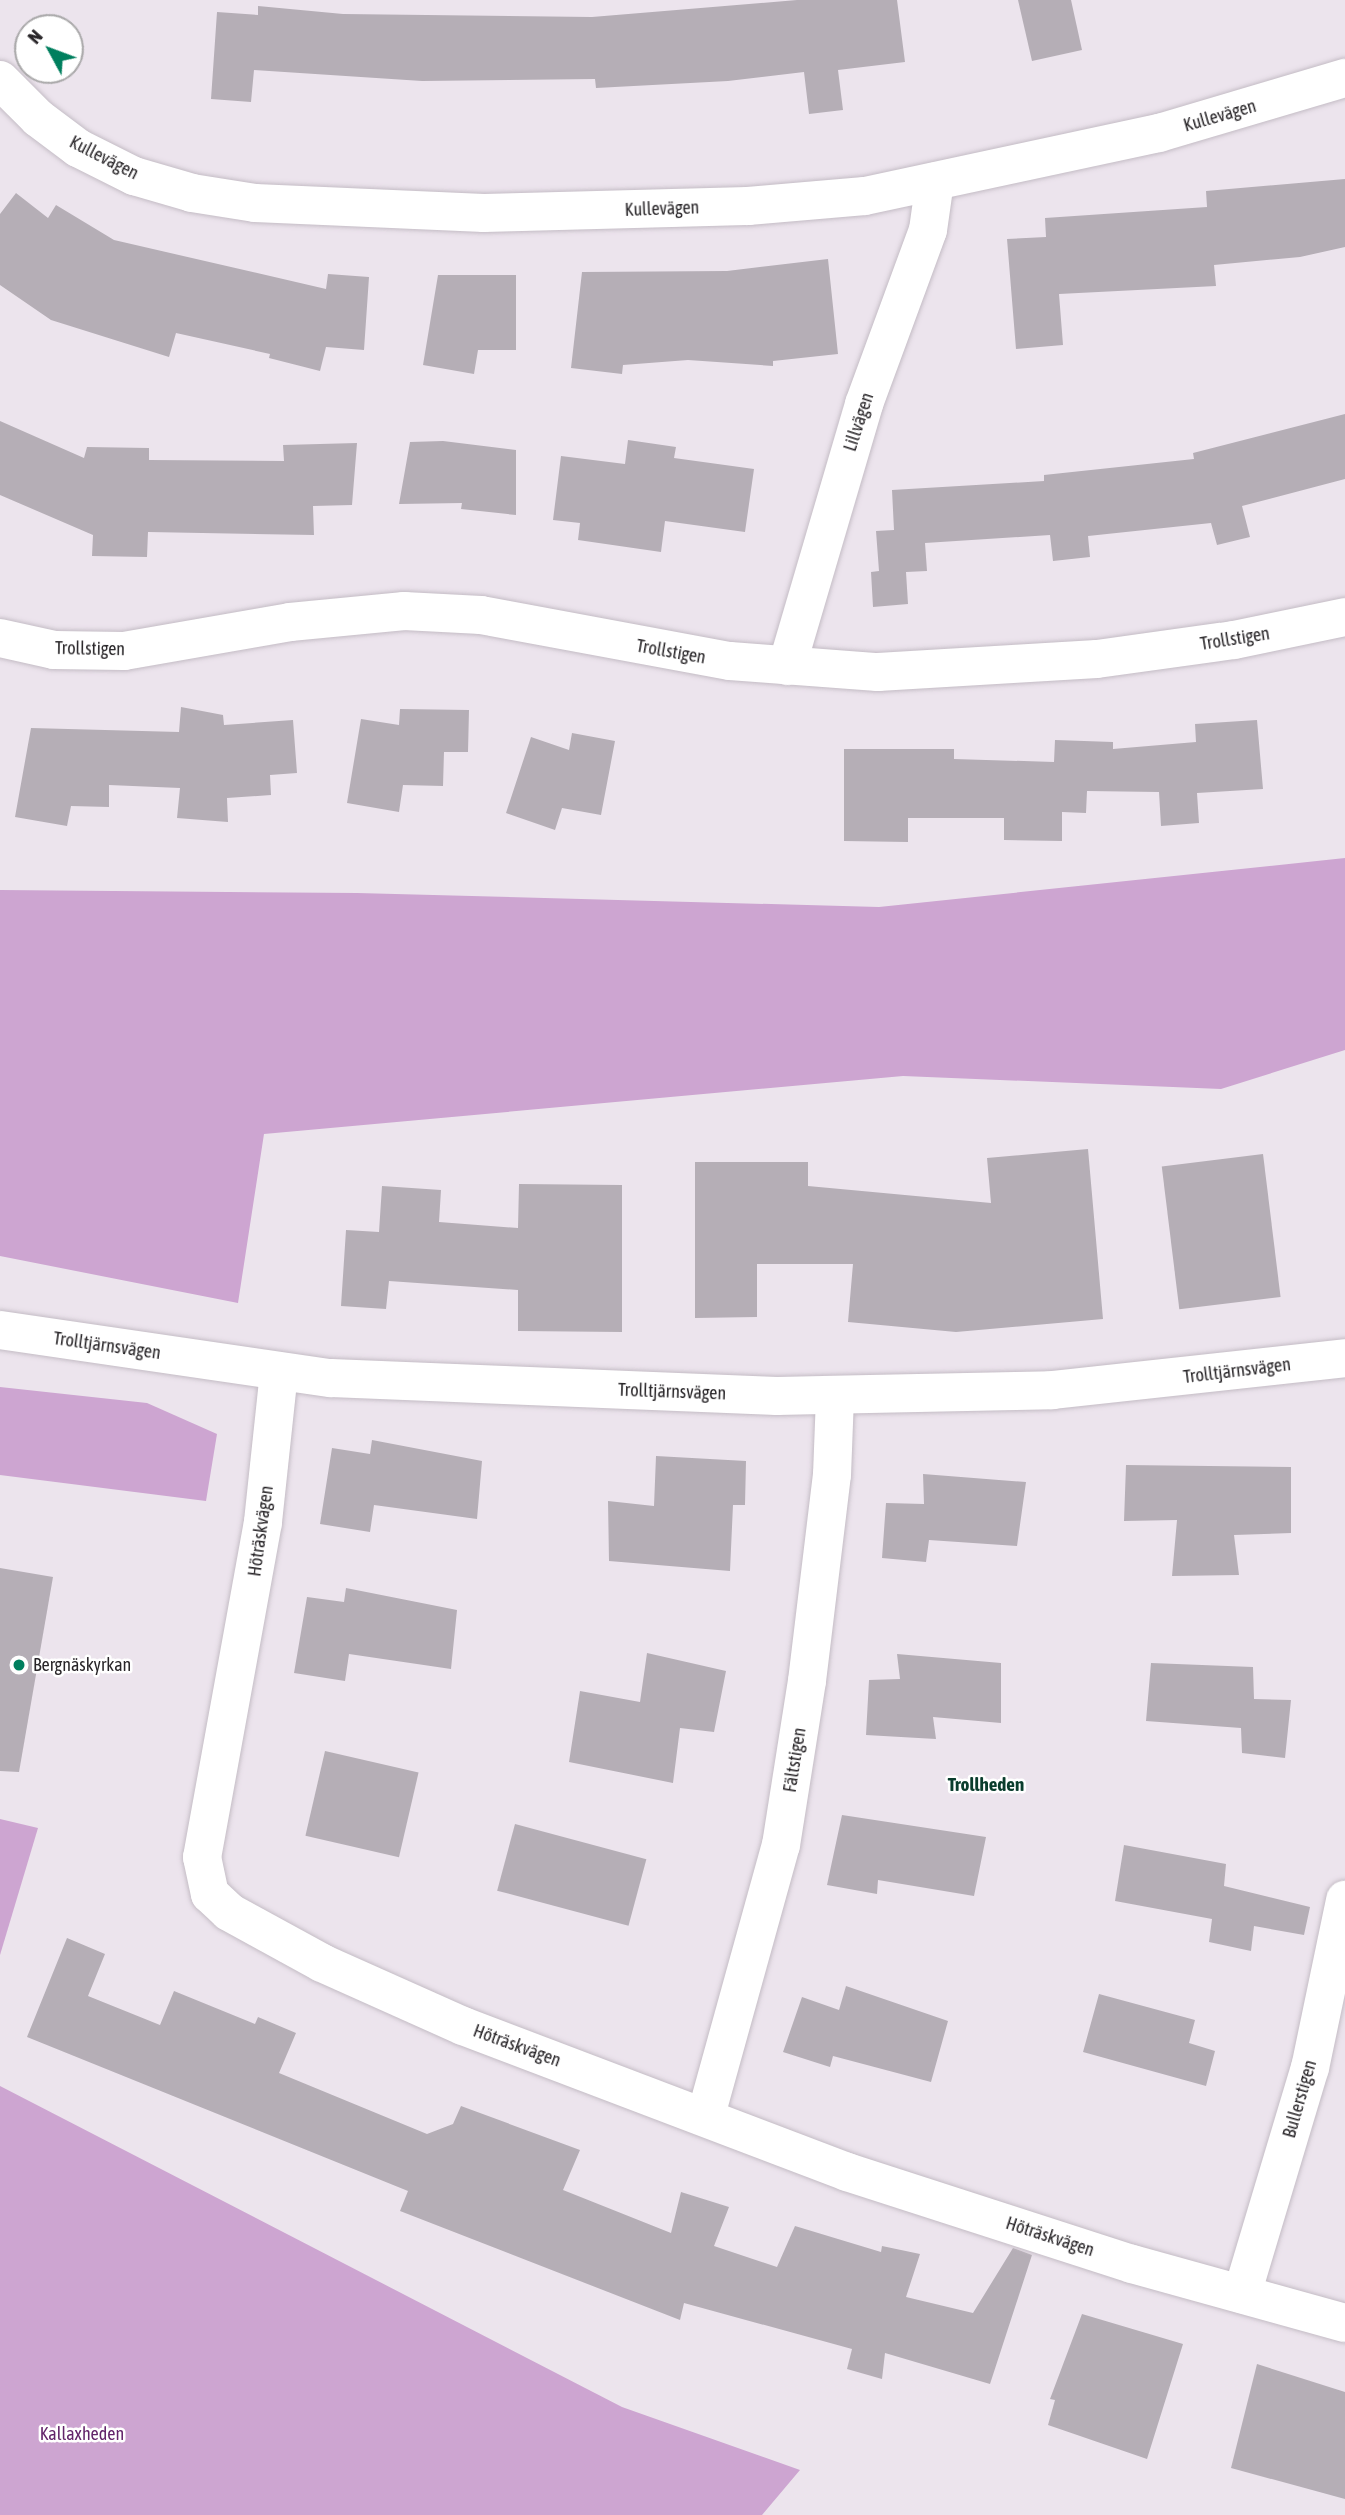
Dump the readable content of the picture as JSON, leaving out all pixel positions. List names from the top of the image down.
{
  "streets": {
    "street": [
      "Kullevägen",
      "Lillvägen",
      "Trollstigen",
      "Trolltjärnsvägen",
      "Höträskvägen",
      "Fältstigen",
      "Bullerstigen"
    ]
  },
  "crossings": [
    ["Kullevägen", "Lillvägen"],
    ["Lillvägen", "Trollstigen"],
    ["Trolltjärnsvägen", "Höträskvägen"],
    ["Trolltjärnsvägen", "Fältstigen"],
    ["Höträskvägen", "Fältstigen"],
    ["Höträskvägen", "Bullerstigen"]
  ],
  "districts": ["Trollheden"],
  "parks": ["Kallaxheden"],
  "places": ["Bergnäskyrkan"],
  "north": "top left"
}
